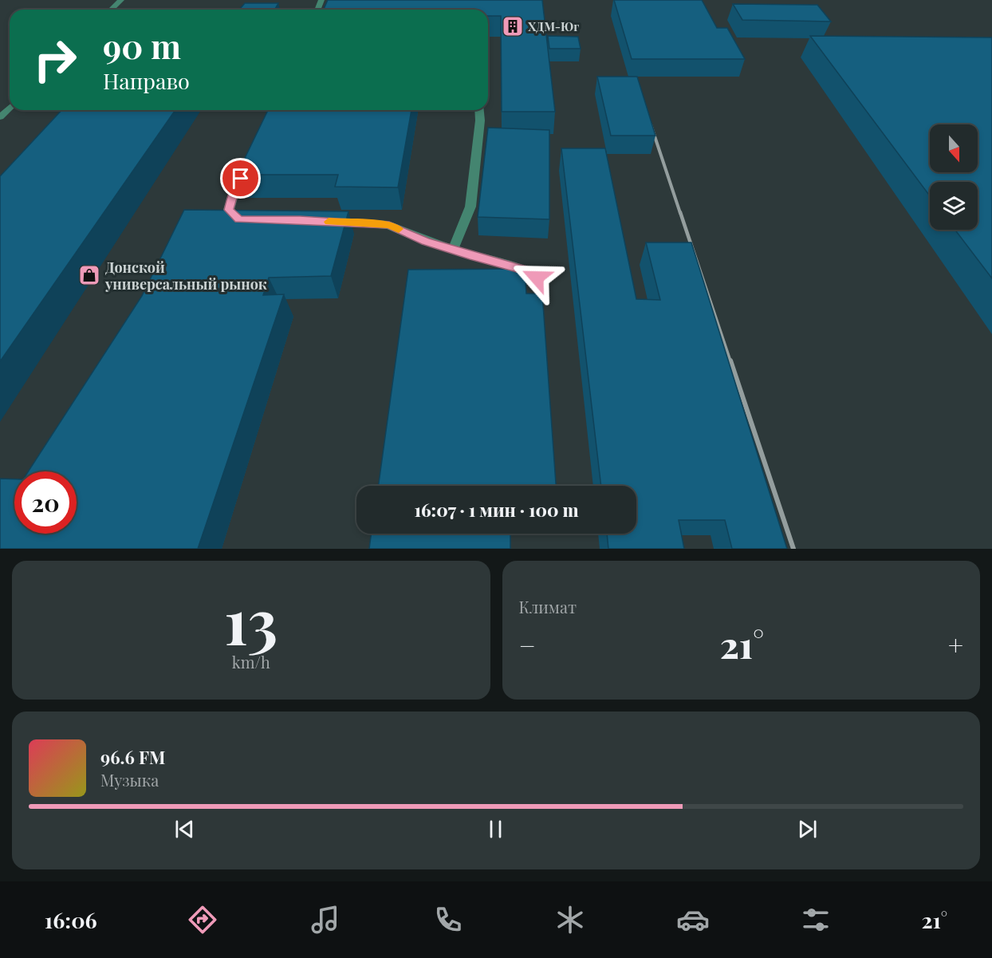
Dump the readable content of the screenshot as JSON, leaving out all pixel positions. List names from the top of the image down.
{
  "places": {
    "building": ["ХДМ-Юг"],
    "shop": ["Донской универсальный рынок"]
  },
  "north": "bottom",
  "page": {
    "turn": ["90 m", "Направо"],
    "limit": "20",
    "trip": "16:07 · 1 мин · 100 m",
    "tile": [
      ["13", "km/h"],
      "Климат"
    ],
    "heat": ["−", "21°", "+"],
    "song": ["96.6 FM", "Музыка"],
    "tabs": ["16:06", "21°"]
  }
}
